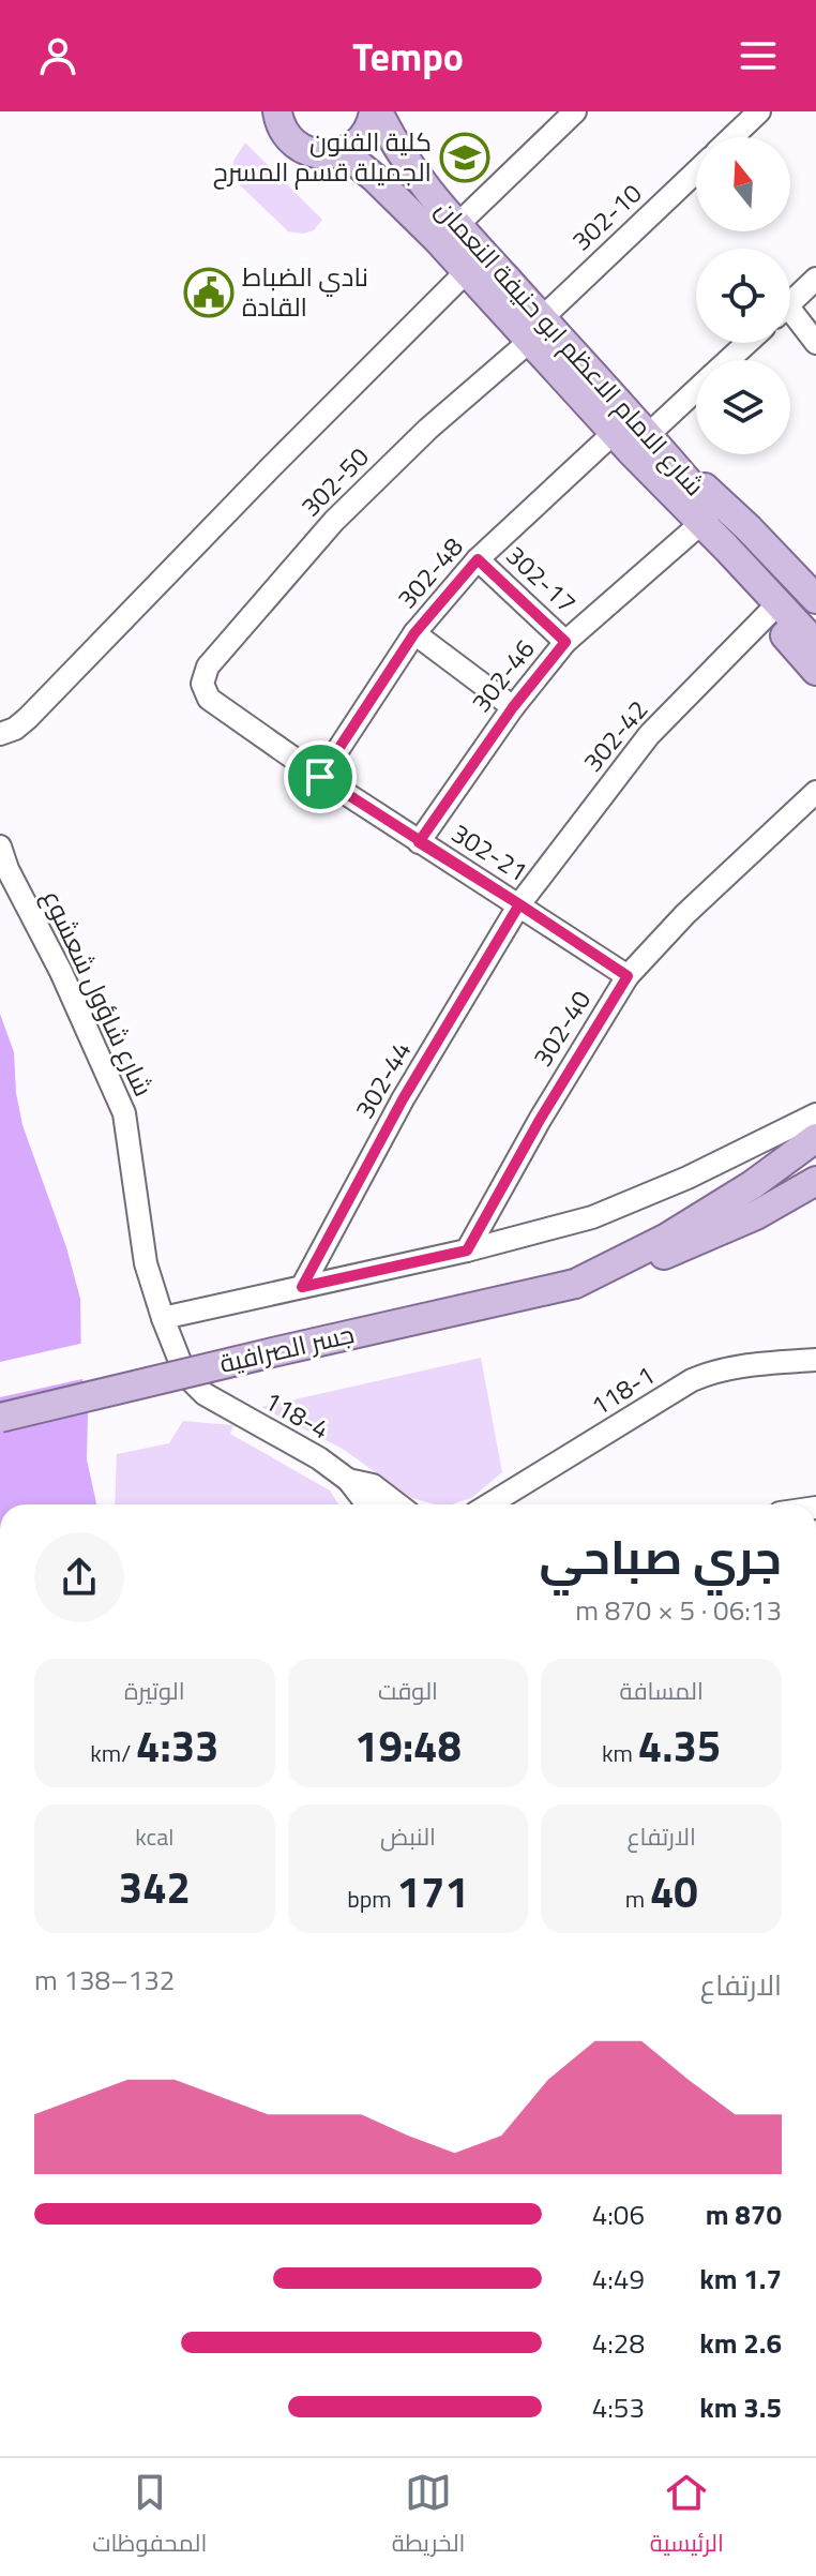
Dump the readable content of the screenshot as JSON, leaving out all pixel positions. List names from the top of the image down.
{
  "streets": {
    "main road": ["شارع الامام الاعظم ابو حنيفة النعمان", "جسر الصرافية"],
    "street": [
      "302-10",
      "302-50",
      "302-48",
      "302-17",
      "302-46",
      "302-42",
      "302-21",
      "شارع شاؤول شعشوع",
      "302-40",
      "302-44",
      "118-1",
      "118-4"
    ]
  },
  "crossings": [
    ["302-10", "شارع الامام الاعظم ابو حنيفة النعمان"],
    ["302-10", "302-50"],
    ["شارع الامام الاعظم ابو حنيفة النعمان", "302-50"],
    ["شارع الامام الاعظم ابو حنيفة النعمان", "302-48"],
    ["302-50", "302-21"],
    ["302-48", "302-17"],
    ["302-48", "302-21"],
    ["302-17", "302-46"],
    ["302-46", "302-21"],
    ["302-42", "302-21"],
    ["302-42", "302-44"],
    ["302-21", "302-40"],
    ["302-21", "302-44"],
    ["شارع شاؤول شعشوع", "118-4"]
  ],
  "places": {
    "school or university": ["كلية الفنون الجميلة قسم المسرح"],
    "public building": ["نادي الضباط القادة"]
  },
  "north": "top",
  "page": {
    "header": "Tempo",
    "heading": ["جري صباحي", "06:13 · 5 × 870 m"],
    "stats": [
      ["المسافة", "4.35 km"],
      ["الوقت", "19:48"],
      ["الوتيرة", "4:33 /km"],
      ["الارتفاع", "40 m"],
      ["النبض", "171 bpm"],
      ["kcal", "342"]
    ],
    "chart": ["الارتفاع", "132–138 m"],
    "list": [
      {
        "name": "870 m",
        "note": "4:06"
      },
      {
        "name": "1.7 km",
        "note": "4:49"
      },
      {
        "name": "2.6 km",
        "note": "4:28"
      },
      {
        "name": "3.5 km",
        "note": "4:53"
      }
    ],
    "tabs": ["الرئيسية", "الخريطة", "المحفوظات"]
  }
}
